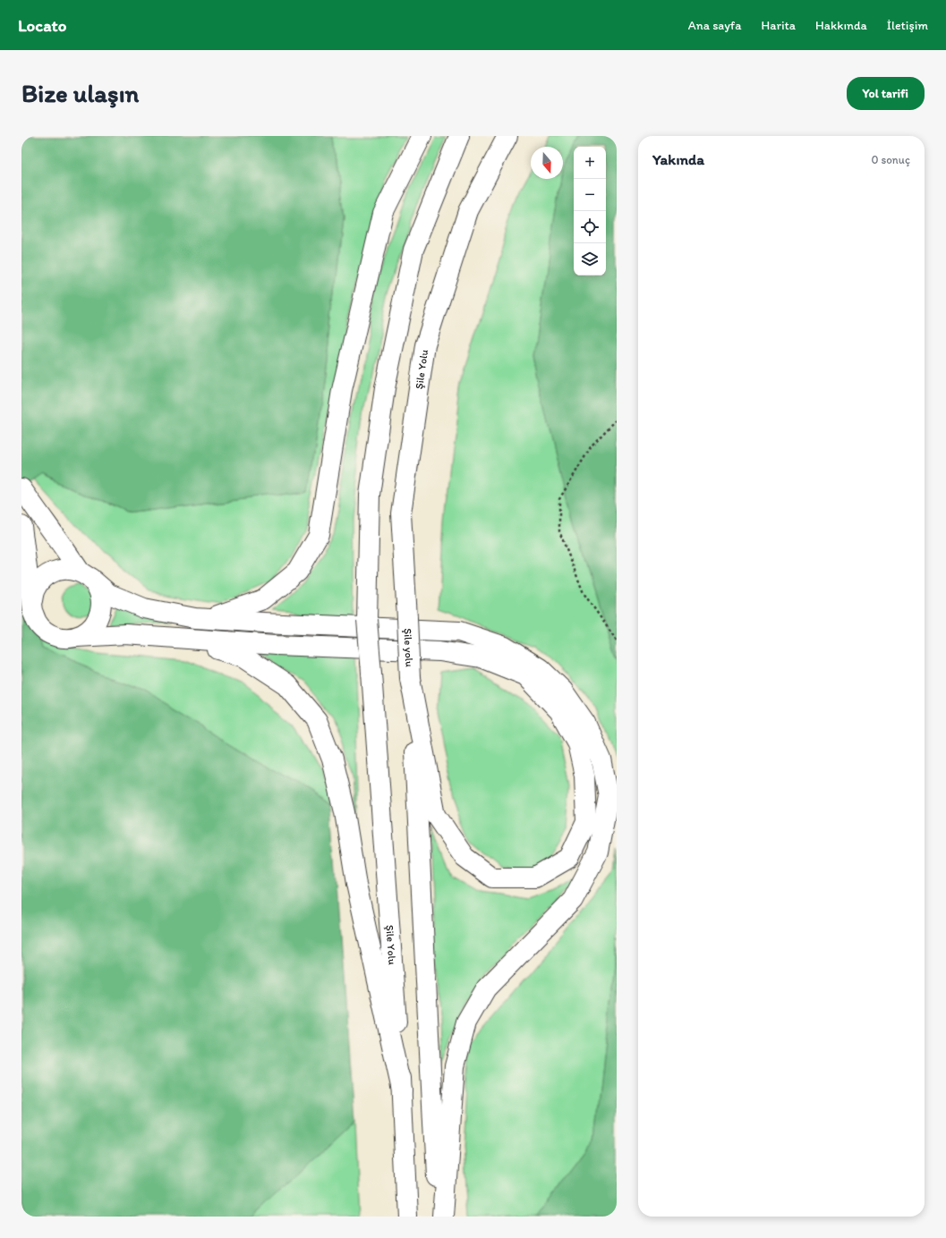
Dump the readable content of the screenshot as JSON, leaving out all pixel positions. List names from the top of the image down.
{
  "streets": {
    "main road": ["Şile Yolu", "Şile yolu"]
  },
  "crossings": [
    ["Şile Yolu", "Şile yolu"]
  ],
  "north": "bottom",
  "page": {
    "header": "Locato",
    "nav": [
      "Ana sayfa",
      "Harita",
      "Hakkında",
      "İletişim"
    ],
    "buttons": "Yol tarifi",
    "title": "Bize ulaşın",
    "heading": ["Yakında", "0 sonuç"],
    "map_buttons": ["+", "−"]
  }
}
